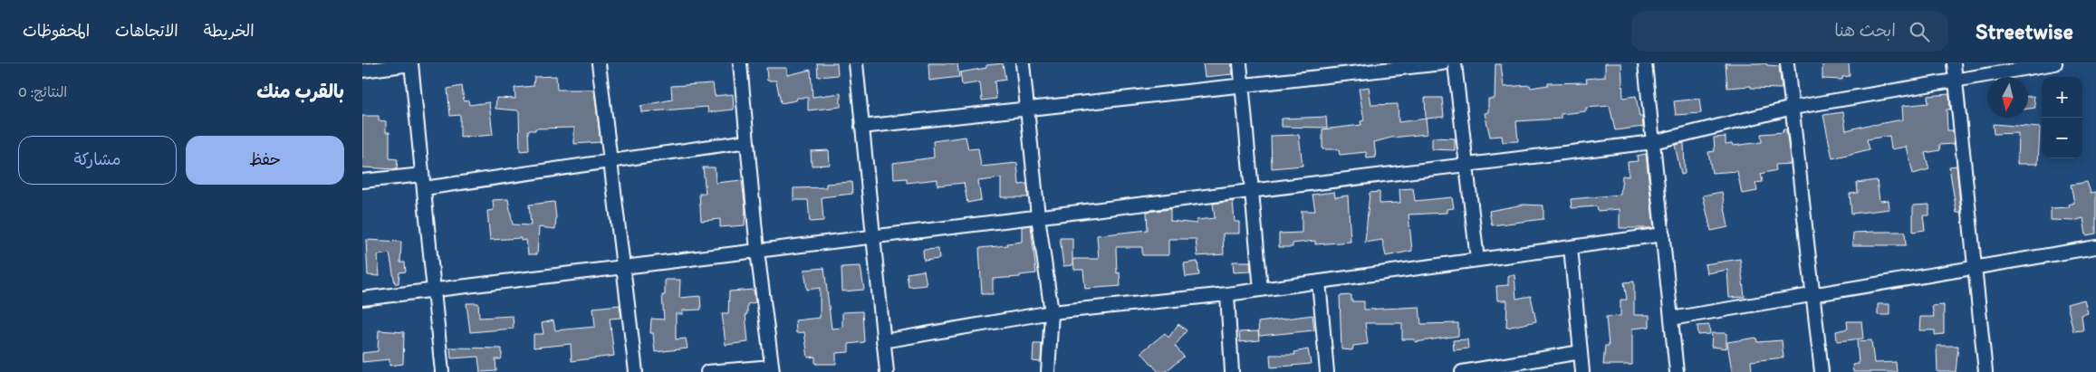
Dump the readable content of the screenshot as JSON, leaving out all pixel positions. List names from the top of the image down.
{
  "north": "bottom",
  "page": {
    "header": "Streetwise",
    "search": "ابحث هنا",
    "nav": ["الخريطة", "الاتجاهات", "المحفوظات"],
    "heading": ["بالقرب منك", "النتائج: 0"],
    "map_buttons": ["+", "−"],
    "buttons": ["حفظ", "مشاركة"]
  }
}
